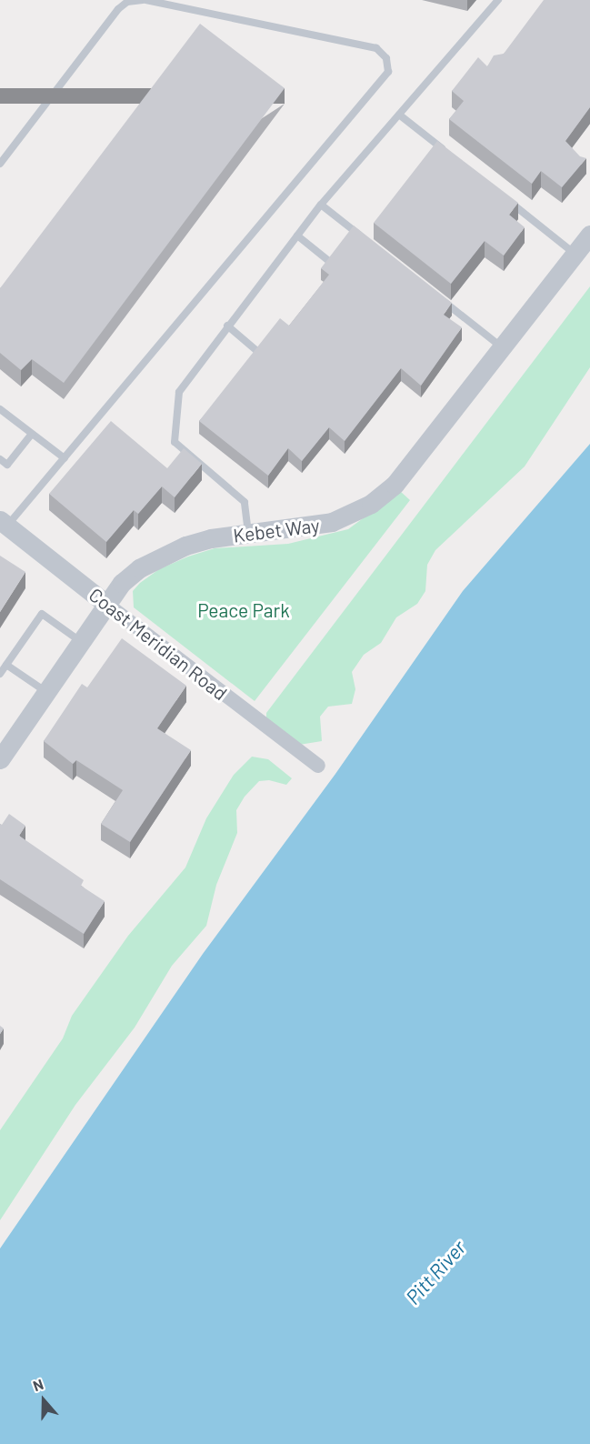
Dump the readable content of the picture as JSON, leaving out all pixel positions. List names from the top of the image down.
{
  "streets": {
    "street": ["Kebet Way", "Coast Meridian Road"]
  },
  "crossings": [
    ["Kebet Way", "Coast Meridian Road"]
  ],
  "water": ["Pitt River"],
  "parks": ["Peace Park"],
  "north": "top"
}
